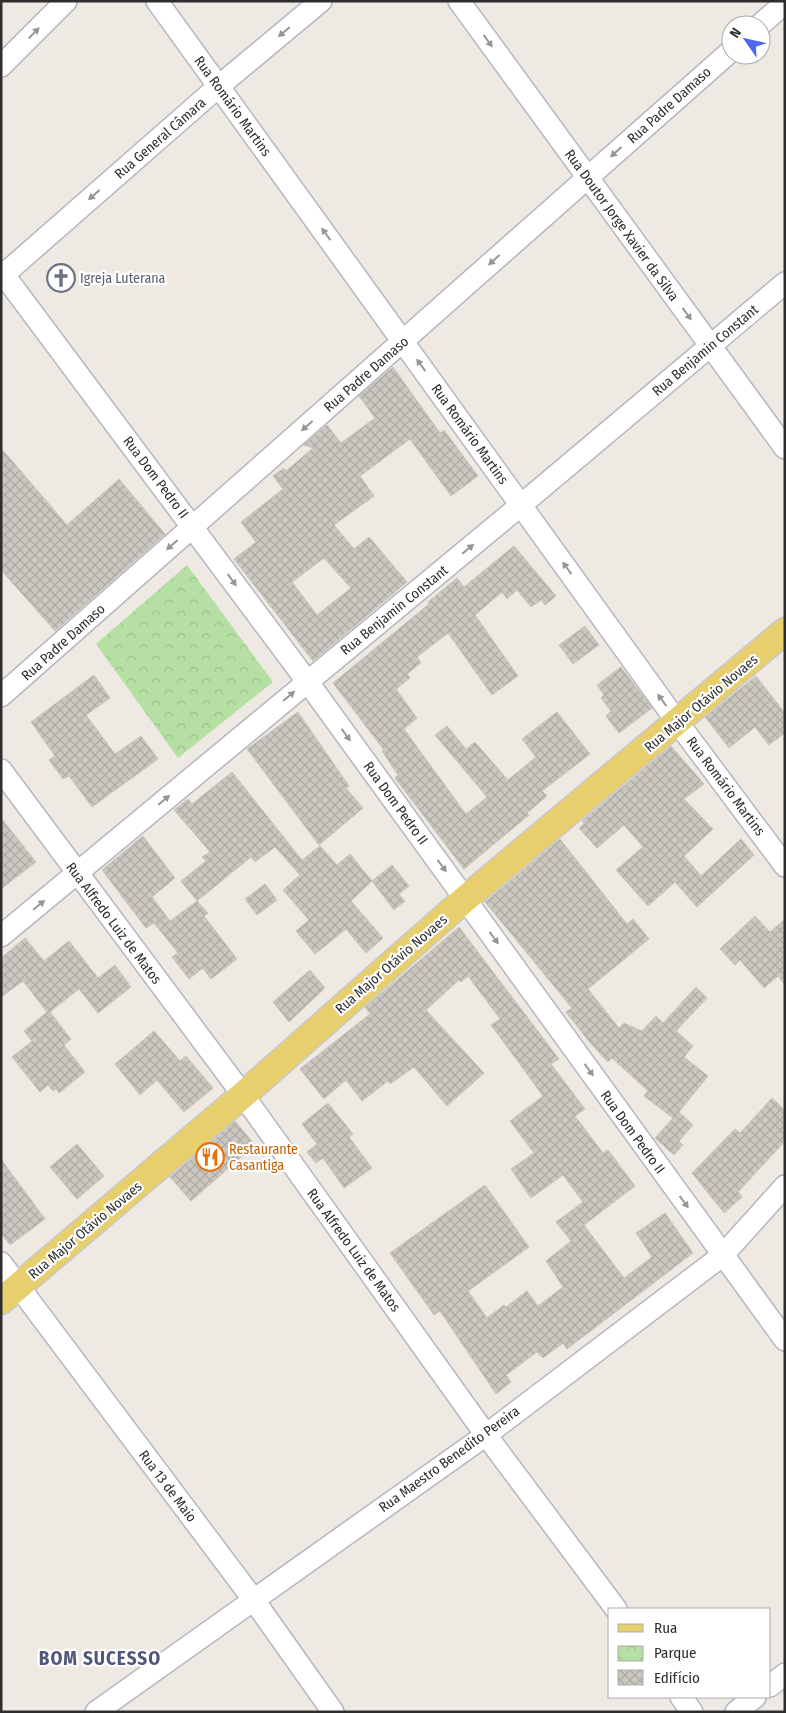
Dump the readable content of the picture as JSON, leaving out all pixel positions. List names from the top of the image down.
{
  "streets": {
    "main road": ["Rua Major Otávio Novaes"],
    "street": [
      "Rua Padre Damaso",
      "Rua Romário Martins",
      "Rua General Câmara",
      "Rua Doutor Jorge Xavier da Silva",
      "Rua Benjamin Constant",
      "Rua Dom Pedro II",
      "Rua Alfredo Luiz de Matos",
      "Rua Maestro Benedito Pereira",
      "Rua 13 de Maio"
    ]
  },
  "crossings": [
    ["Rua Padre Damaso", "Rua Romário Martins"],
    ["Rua Padre Damaso", "Rua Doutor Jorge Xavier da Silva"],
    ["Rua Padre Damaso", "Rua Dom Pedro II"],
    ["Rua Romário Martins", "Rua General Câmara"],
    ["Rua Romário Martins", "Rua Benjamin Constant"],
    ["Rua Romário Martins", "Rua Major Otávio Novaes"],
    ["Rua General Câmara", "Rua Dom Pedro II"],
    ["Rua Doutor Jorge Xavier da Silva", "Rua Benjamin Constant"],
    ["Rua Benjamin Constant", "Rua Dom Pedro II"],
    ["Rua Benjamin Constant", "Rua Alfredo Luiz de Matos"],
    ["Rua Dom Pedro II", "Rua Major Otávio Novaes"],
    ["Rua Dom Pedro II", "Rua Maestro Benedito Pereira"],
    ["Rua Major Otávio Novaes", "Rua Alfredo Luiz de Matos"],
    ["Rua Major Otávio Novaes", "Rua 13 de Maio"],
    ["Rua Alfredo Luiz de Matos", "Rua Maestro Benedito Pereira"],
    ["Rua Maestro Benedito Pereira", "Rua 13 de Maio"]
  ],
  "one_way": [
    "Rua Padre Damaso",
    "Rua Romário Martins",
    "Rua General Câmara",
    "Rua Doutor Jorge Xavier da Silva",
    "Rua Benjamin Constant",
    "Rua Dom Pedro II"
  ],
  "districts": ["BOM SUCESSO"],
  "places": {
    "church": ["Igreja Luterana"],
    "restaurant": ["Restaurante Casantiga"]
  },
  "legend": ["Rua", "Parque", "Edifício"],
  "north": "top left"
}
